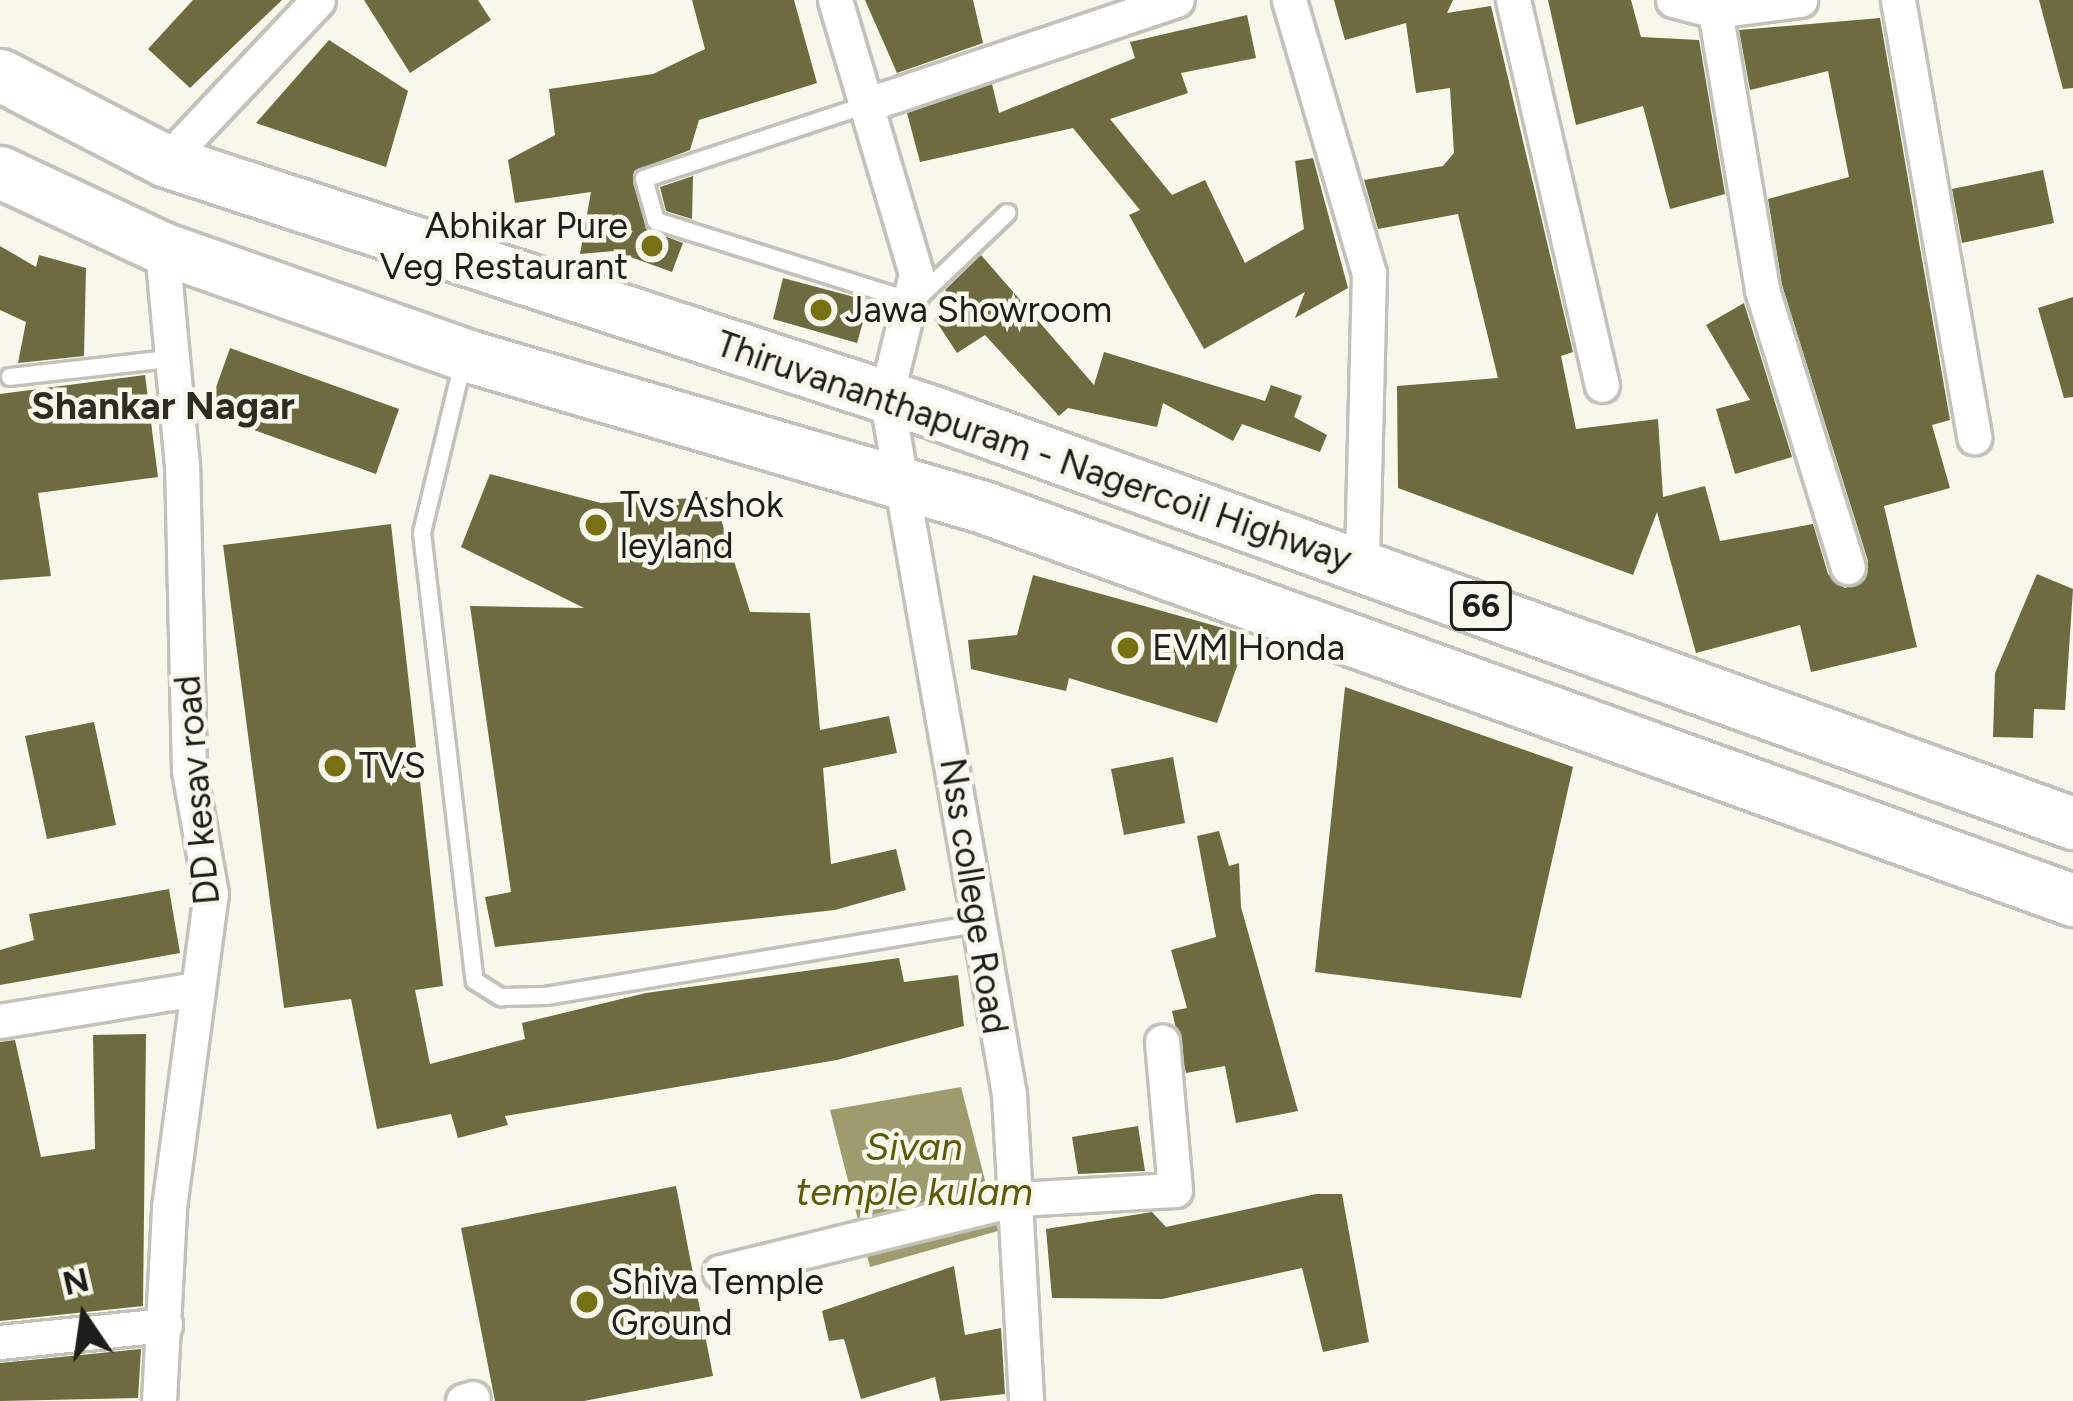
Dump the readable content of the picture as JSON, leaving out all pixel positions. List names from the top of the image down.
{
  "streets": {
    "main road": ["Thiruvananthapuram - Nagercoil Highway", "66"],
    "street": ["DD kesav road", "Nss college Road"]
  },
  "crossings": [
    ["Thiruvananthapuram - Nagercoil Highway", "DD kesav road"],
    ["Thiruvananthapuram - Nagercoil Highway", "Nss college Road"]
  ],
  "districts": ["Shankar Nagar"],
  "water": ["Sivan temple kulam"],
  "places": [
    "Abhikar Pure Veg Restaurant",
    "Jawa Showroom",
    "Tvs Ashok leyland",
    "EVM Honda",
    "TVS",
    "Shiva Temple Ground"
  ],
  "north": "top"
}
